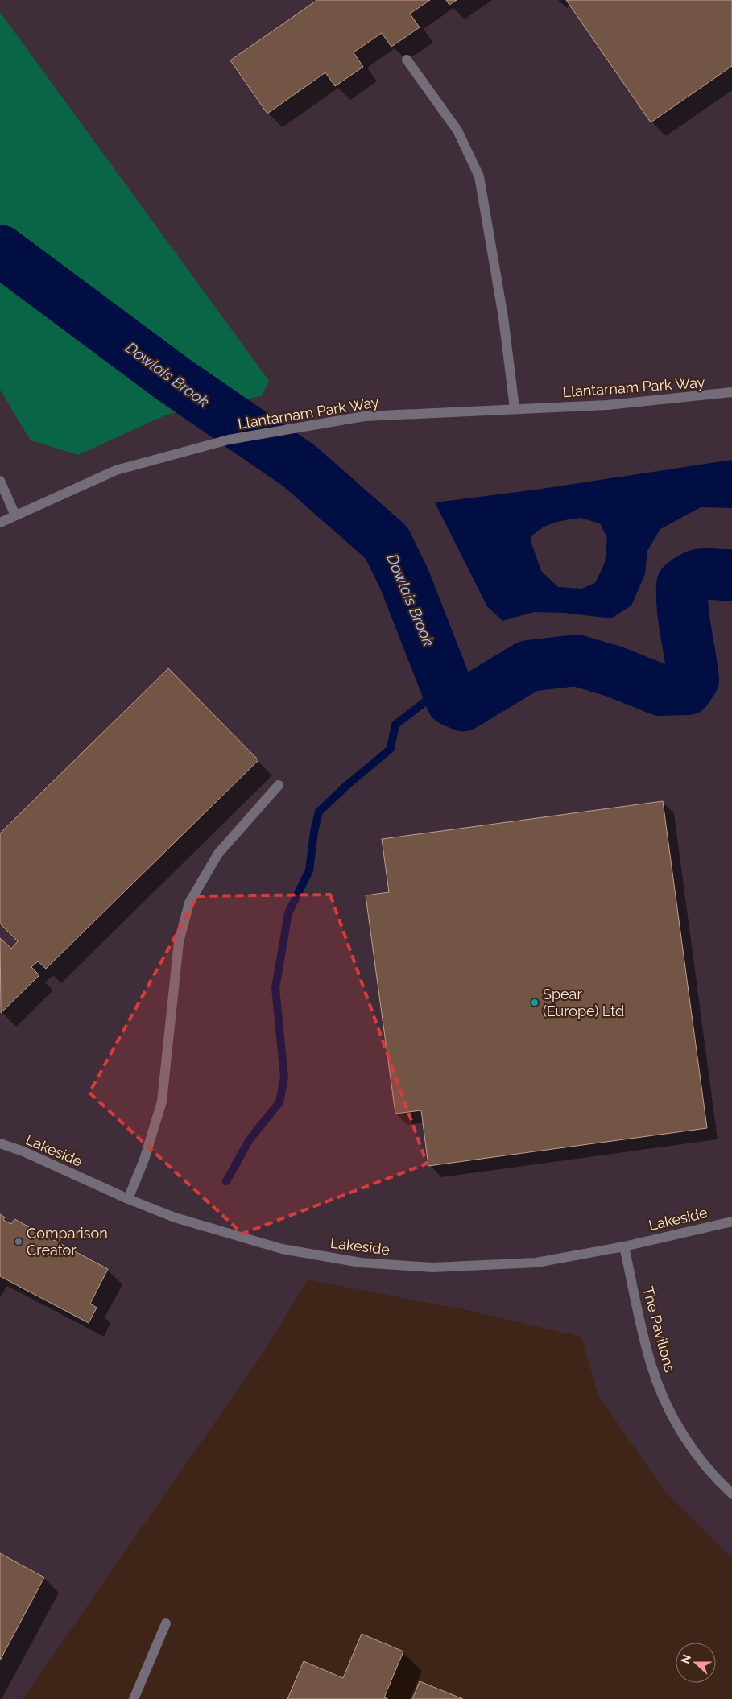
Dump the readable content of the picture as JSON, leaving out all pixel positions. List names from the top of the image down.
{
  "streets": {
    "street": ["Llantarnam Park Way", "Lakeside", "The Pavilions"]
  },
  "crossings": [
    ["Lakeside", "The Pavilions"]
  ],
  "water": ["Dowlais Brook"],
  "places": ["Spear (Europe) Ltd", "Comparison Creator"],
  "north": "left"
}
